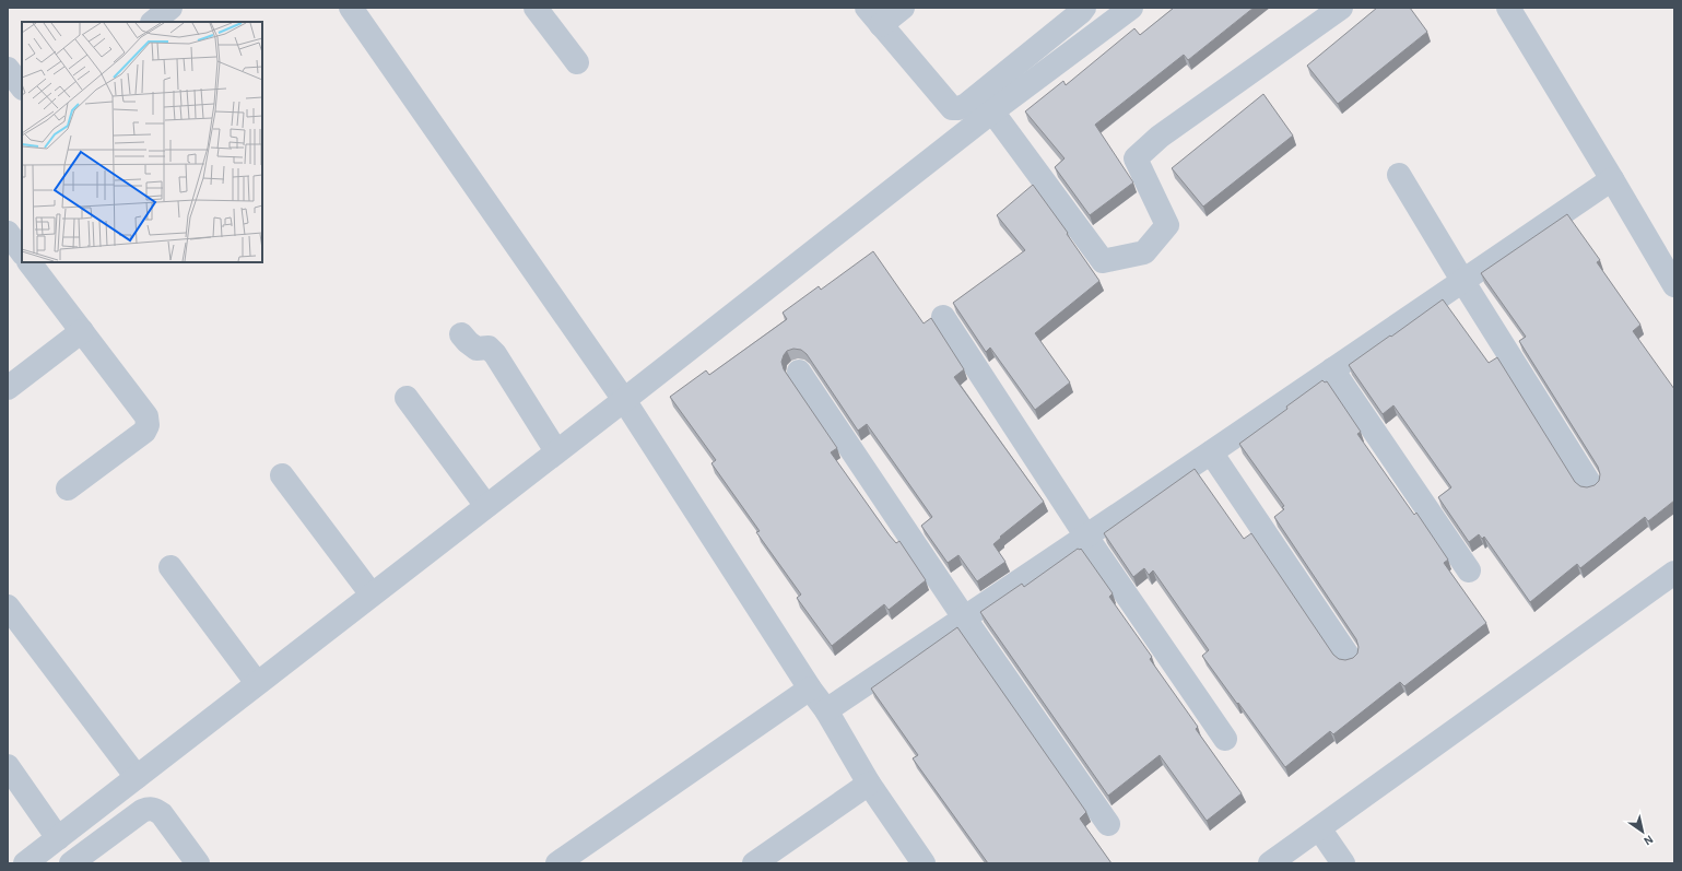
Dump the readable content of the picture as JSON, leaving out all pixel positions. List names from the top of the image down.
{
  "north": "bottom right"
}
